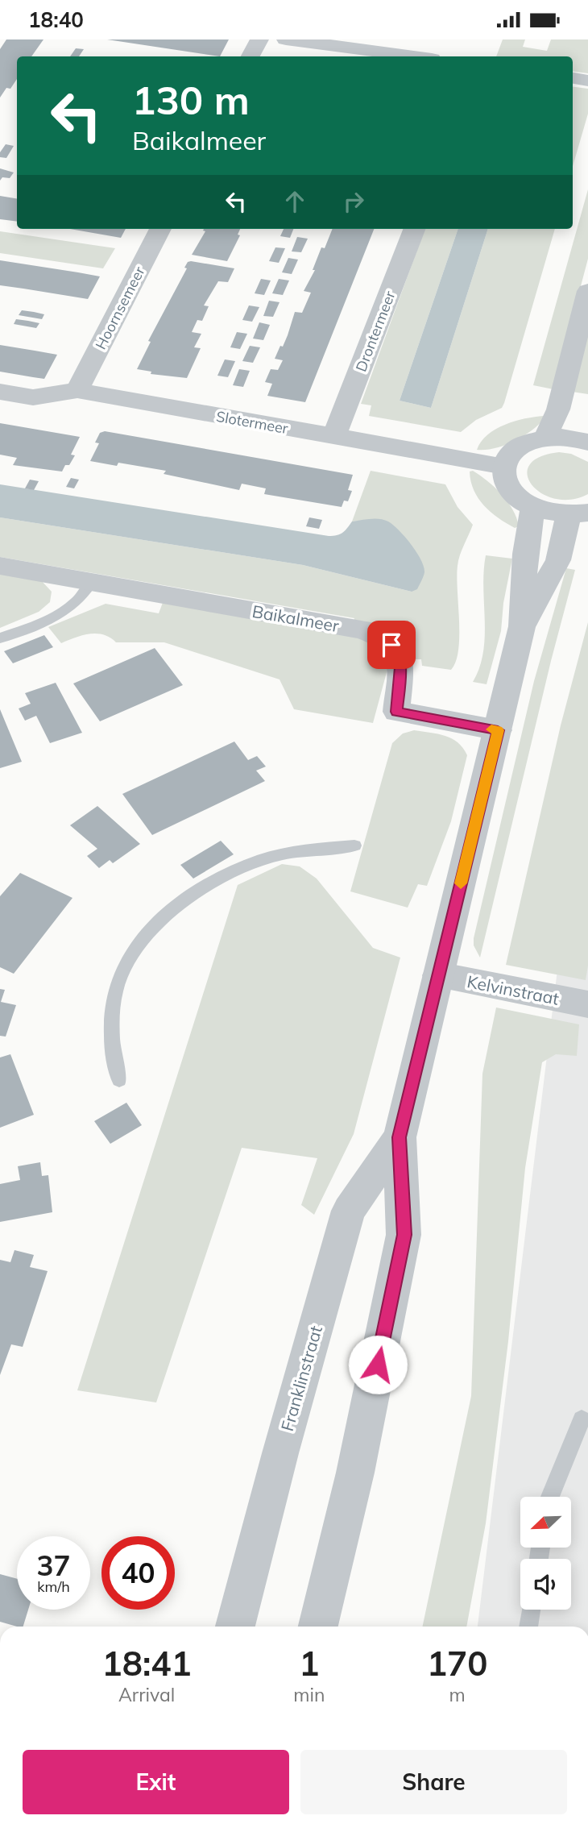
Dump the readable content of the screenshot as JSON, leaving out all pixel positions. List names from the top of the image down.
{
  "streets": {
    "street": [
      "Hoornsemeer",
      "Drontermeer",
      "Slotermeer",
      "Baikalmeer",
      "Kelvinstraat",
      "Franklinstraat"
    ]
  },
  "crossings": [
    ["Hoornsemeer", "Slotermeer"],
    ["Drontermeer", "Slotermeer"],
    ["Baikalmeer", "Franklinstraat"],
    ["Kelvinstraat", "Franklinstraat"]
  ],
  "north": "bottom left",
  "page": {
    "status": "18:40",
    "turn": ["130 m", "Baikalmeer"],
    "speed": "37 km/h",
    "limit": "40",
    "eta": [
      "18:41",
      "Arrival",
      "1",
      "min",
      "170",
      "m"
    ],
    "buttons": ["Exit", "Share"]
  }
}
